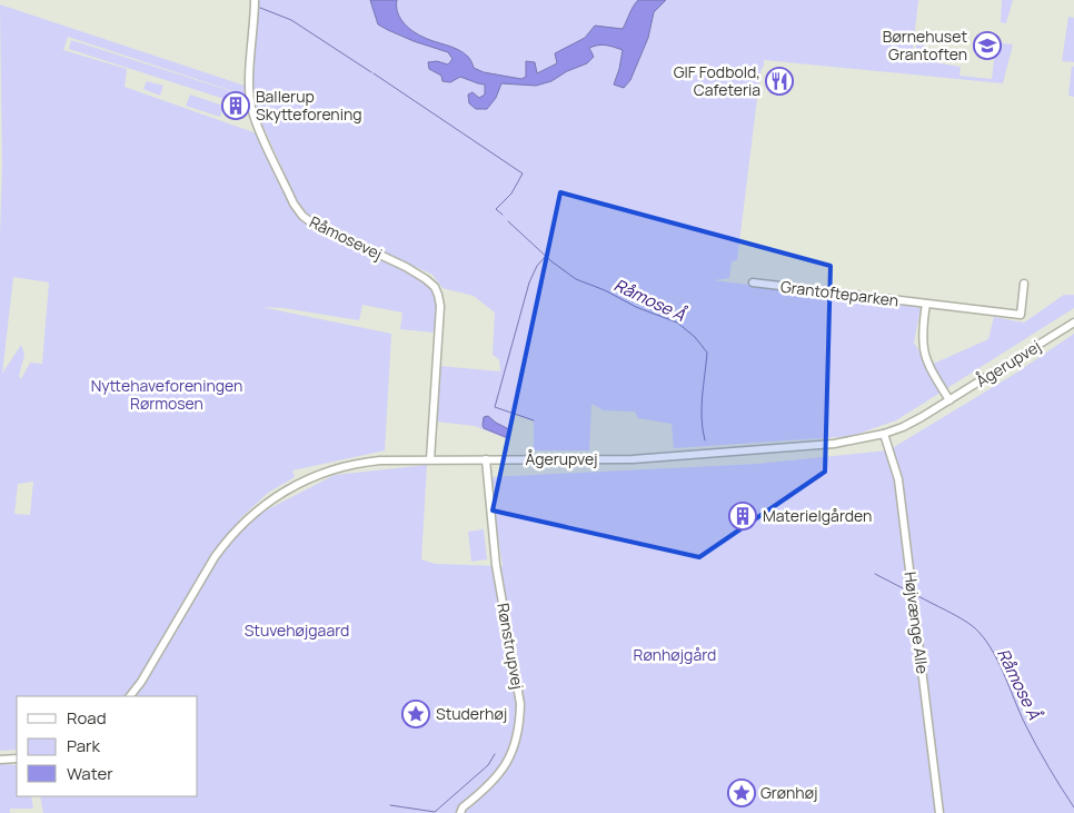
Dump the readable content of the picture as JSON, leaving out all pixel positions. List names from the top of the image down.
{
  "streets": {
    "street": [
      "Råmosevej",
      "Grantofteparken",
      "Ågerupvej",
      "Højvænge Alle",
      "Rønstrupvej"
    ]
  },
  "crossings": [
    ["Råmosevej", "Ågerupvej"],
    ["Ågerupvej", "Højvænge Alle"],
    ["Ågerupvej", "Rønstrupvej"]
  ],
  "water": ["Råmose Å"],
  "parks": ["Nyttehaveforeningen Rørmosen", "Stuvehøjgaard", "Rønhøjgård"],
  "places": {
    "school or university": ["Børnehuset Grantoften"],
    "restaurant": ["GIF Fodbold, Cafeteria"],
    "building": ["Ballerup Skytteforening", "Materielgården"],
    "place": ["Studerhøj", "Grønhøj"]
  },
  "legend": ["Road", "Park", "Water"]
}
